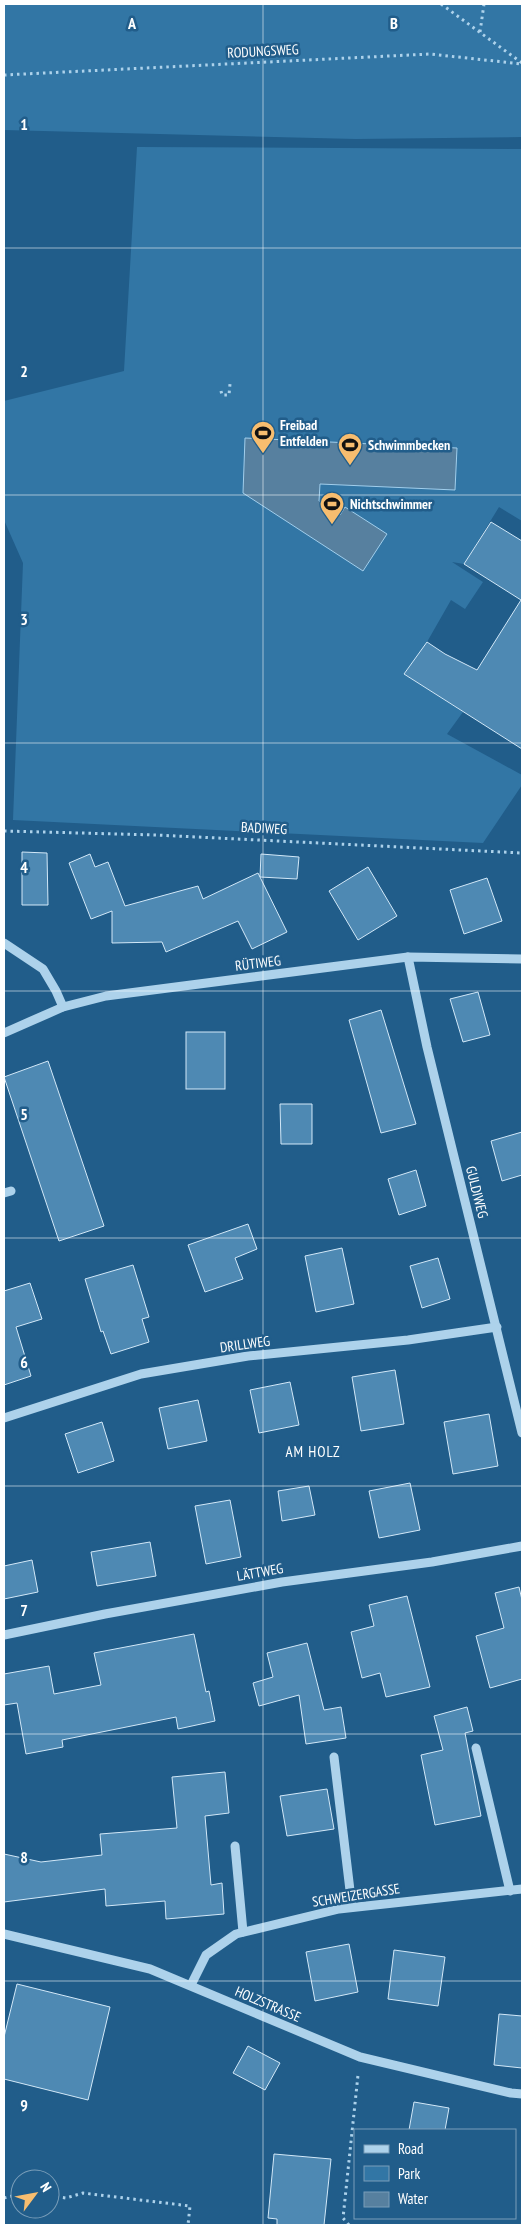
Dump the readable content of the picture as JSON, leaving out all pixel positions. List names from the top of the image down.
{
  "streets": {
    "street": [
      "RÜTIWEG",
      "GULDIWEG",
      "DRILLWEG",
      "LÄTTWEG",
      "SCHWEIZERGASSE",
      "HOLZSTRASSE"
    ],
    "path": ["RODUNGSWEG", "BADIWEG"]
  },
  "crossings": [
    ["RÜTIWEG", "GULDIWEG"],
    ["GULDIWEG", "DRILLWEG"],
    ["SCHWEIZERGASSE", "HOLZSTRASSE"]
  ],
  "districts": ["AM HOLZ"],
  "places": {
    "sports": ["Freibad Entfelden", "Schwimmbecken", "Nichtschwimmer"]
  },
  "legend": ["Road", "Park", "Water"],
  "north": "top right",
  "grid": {
    "columns": ["A", "B"],
    "rows": [
      "1",
      "2",
      "3",
      "4",
      "5",
      "6",
      "7",
      "8",
      "9"
    ]
  }
}
